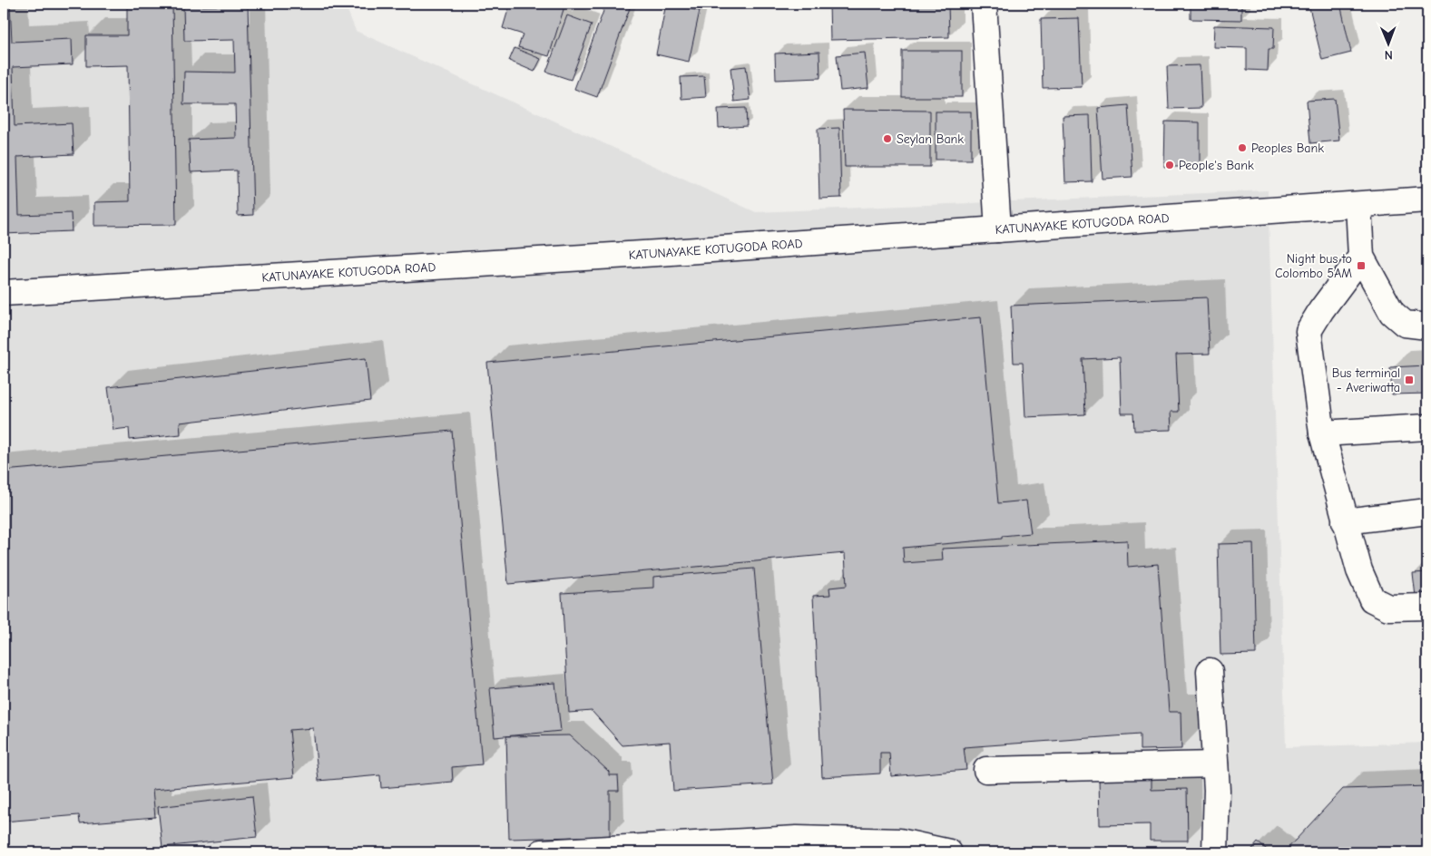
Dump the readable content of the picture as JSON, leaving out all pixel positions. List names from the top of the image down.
{
  "streets": {
    "main road": ["KATUNAYAKE KOTUGODA ROAD"]
  },
  "places": {
    "other": ["Seylan Bank", "Peoples Bank", "People's Bank"],
    "transit": ["Night bus to Colombo 5AM", "Bus terminal - Averiwatta"]
  },
  "north": "bottom"
}
